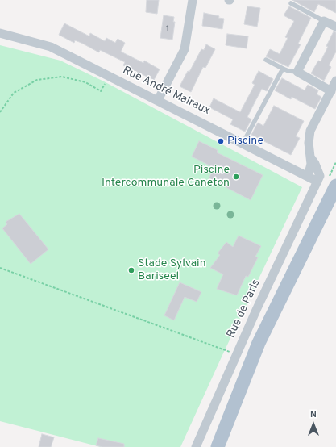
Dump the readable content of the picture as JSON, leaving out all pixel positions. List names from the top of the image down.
{
  "streets": {
    "street": ["Rue André Malraux", "Rue de Paris"]
  },
  "crossings": [
    ["Rue André Malraux", "Rue de Paris"]
  ],
  "places": ["Piscine", "Piscine Intercommunale Caneton", "Stade Sylvain Bariseel"],
  "house_numbers": ["1"],
  "north": "top"
}
